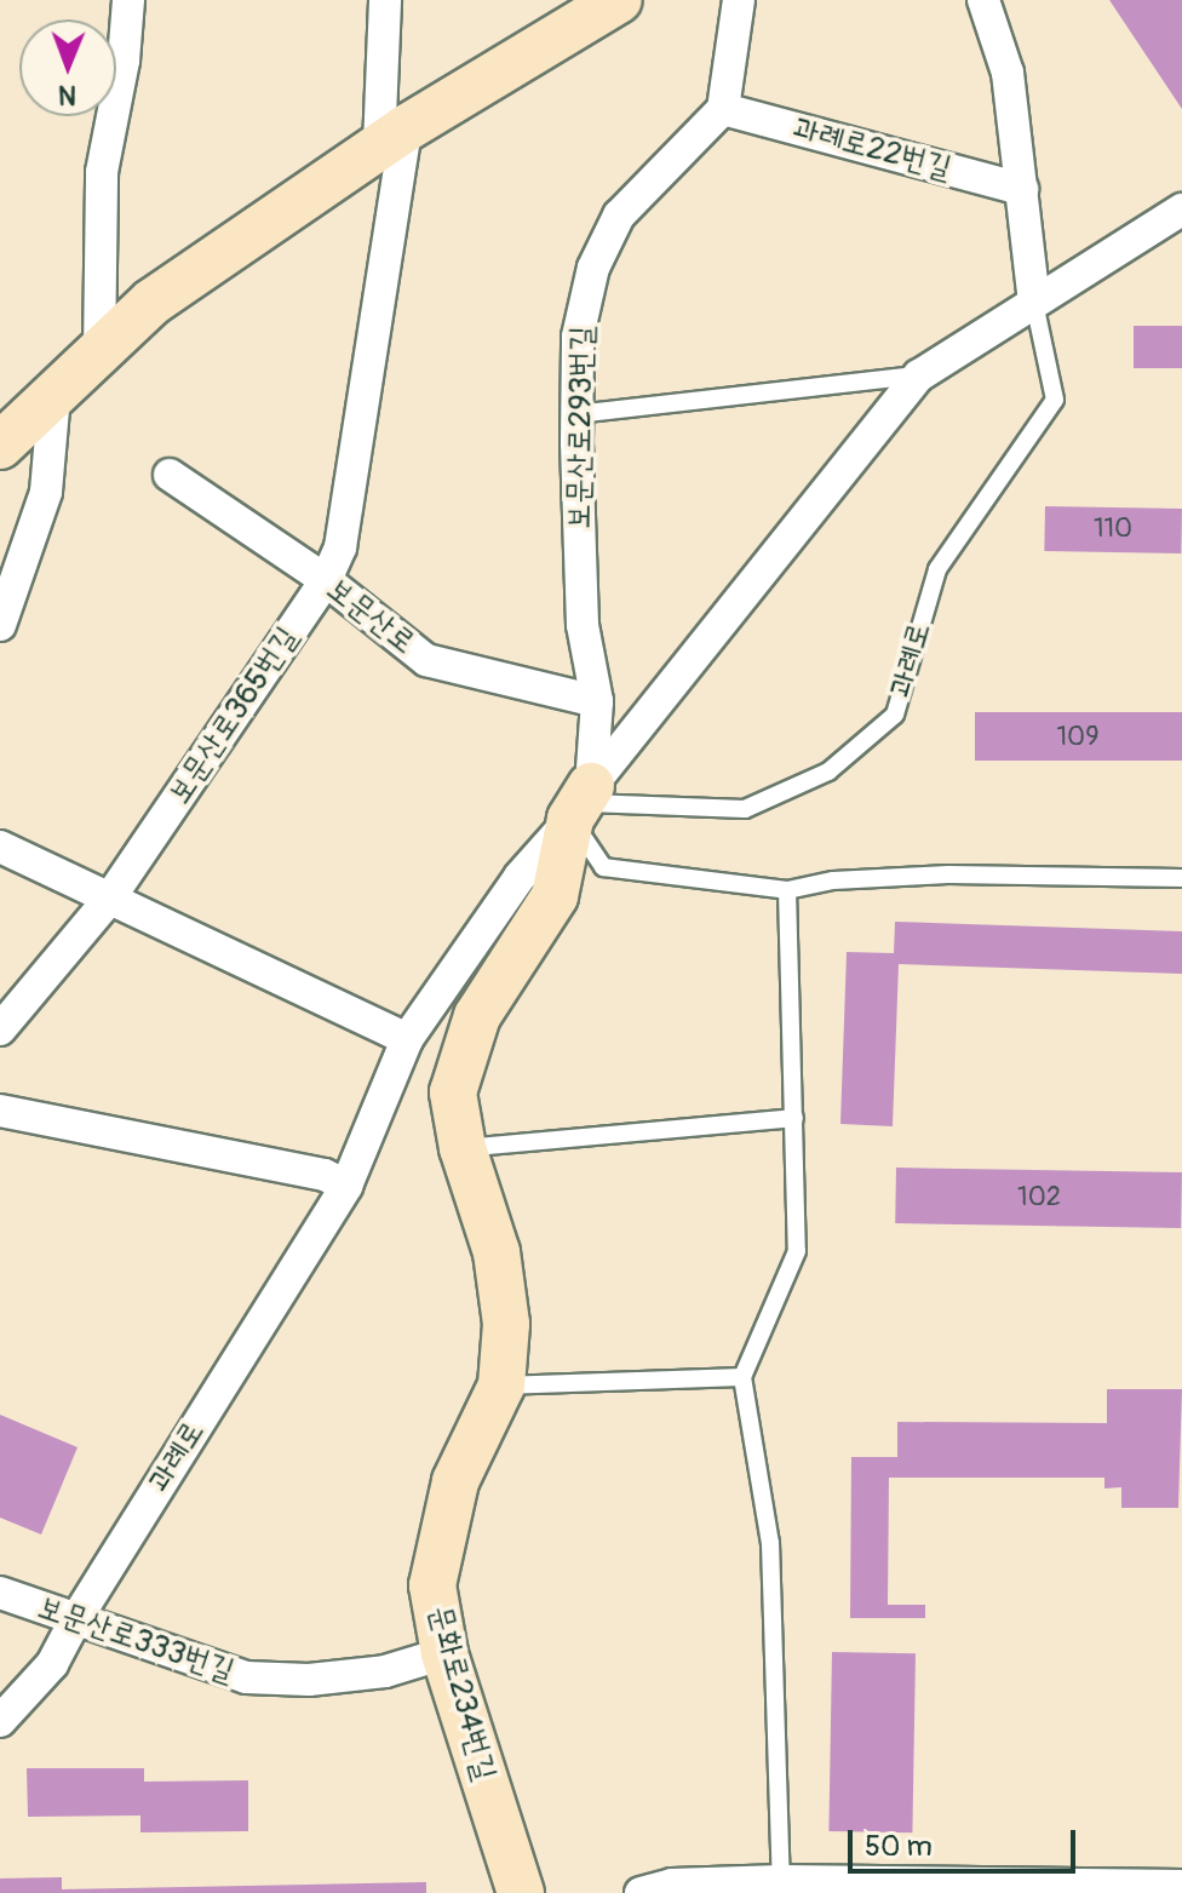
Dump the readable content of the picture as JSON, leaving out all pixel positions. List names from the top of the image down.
{
  "streets": {
    "main road": ["문화로234번길"],
    "street": [
      "과례로22번길",
      "보문산로293번길",
      "보문산로",
      "과례로",
      "보문산로365번길",
      "보문산로333번길"
    ]
  },
  "crossings": [
    ["과례로22번길", "보문산로293번길"],
    ["보문산로293번길", "보문산로"],
    ["보문산로293번길", "과례로"],
    ["보문산로293번길", "문화로234번길"],
    ["보문산로", "보문산로365번길"],
    ["과례로", "보문산로333번길"],
    ["과례로", "문화로234번길"],
    ["보문산로333번길", "문화로234번길"]
  ],
  "house_numbers": ["110", "109", "102"],
  "scale_bar": "50 m",
  "north": "bottom"
}
